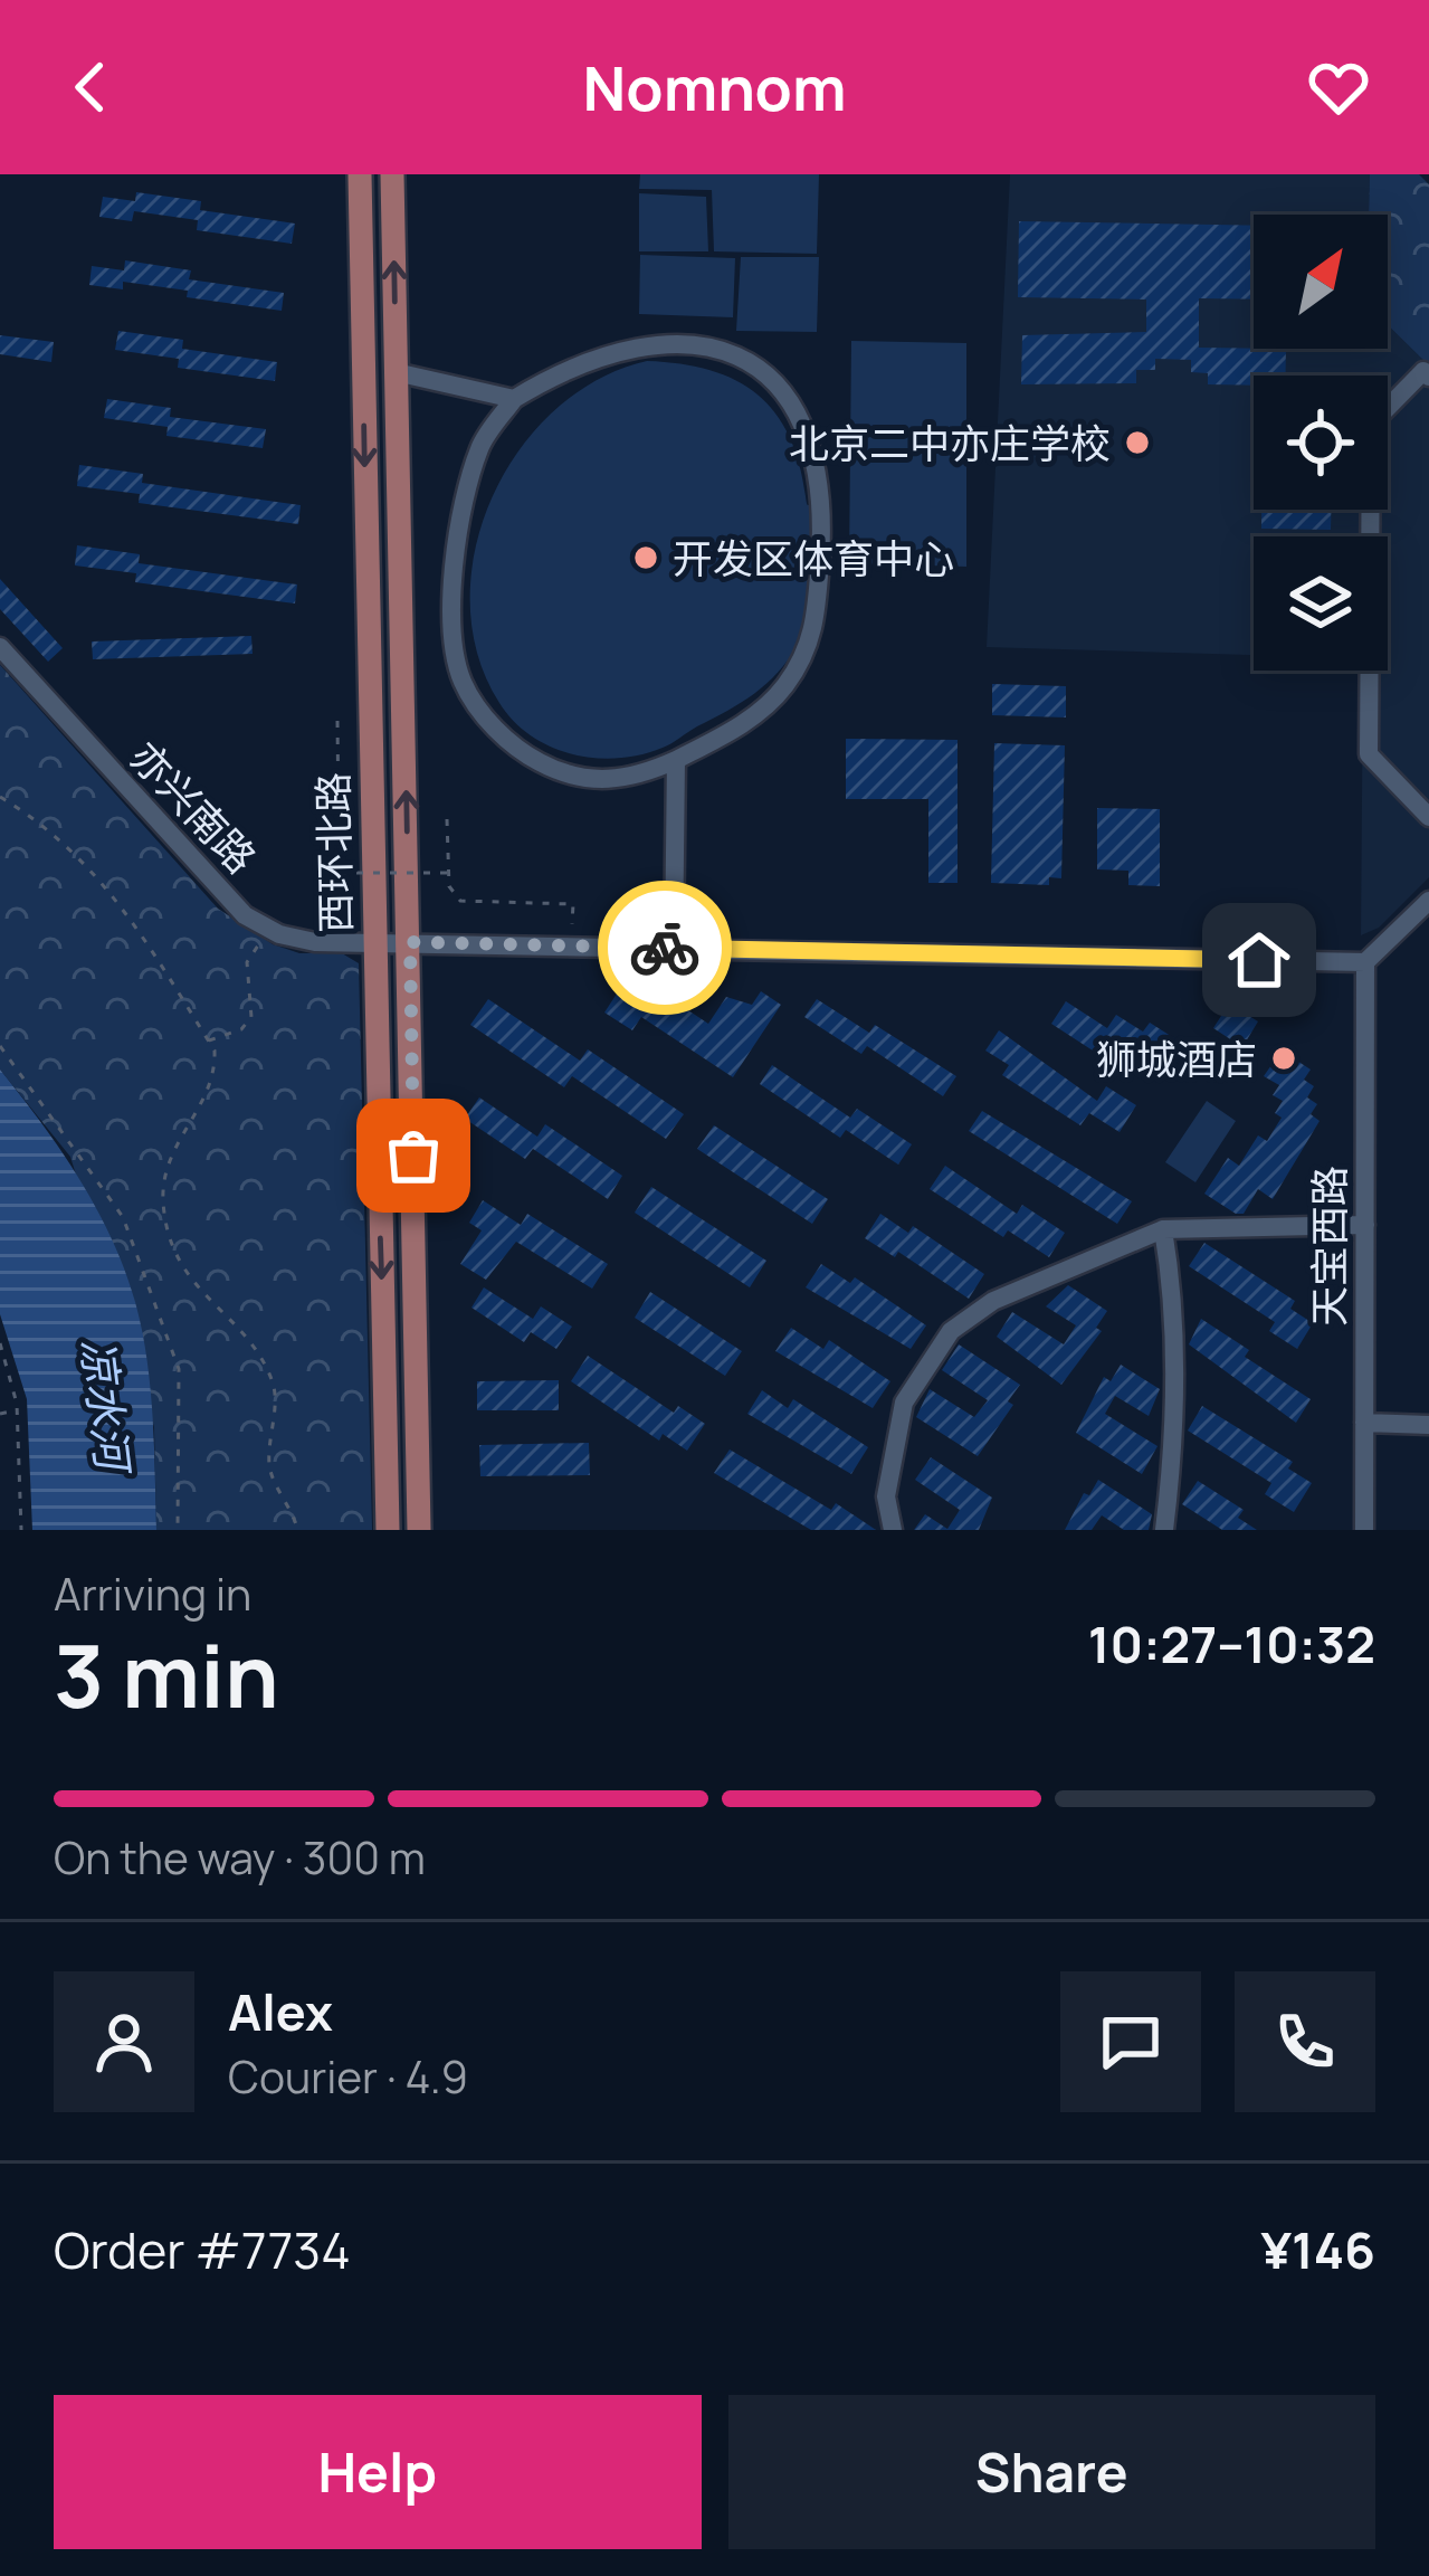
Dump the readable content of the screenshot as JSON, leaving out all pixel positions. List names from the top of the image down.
{
  "streets": {
    "main road": ["西环北路"],
    "street": ["亦兴南路", "天宝西路"]
  },
  "crossings": [
    ["亦兴南路", "西环北路"],
    ["亦兴南路", "天宝西路"]
  ],
  "water": ["凉水河"],
  "places": ["北京二中亦庄学校", "开发区体育中心", "狮城酒店"],
  "north": "top right",
  "page": {
    "header": "Nomnom",
    "heading": ["3 min", "Arriving in", "10:27–10:32"],
    "panel": [
      "Alex",
      "Courier · 4.9",
      "Order #7734",
      "¥146"
    ],
    "bar": "On the way · 300 m",
    "buttons": ["Help", "Share"]
  }
}
